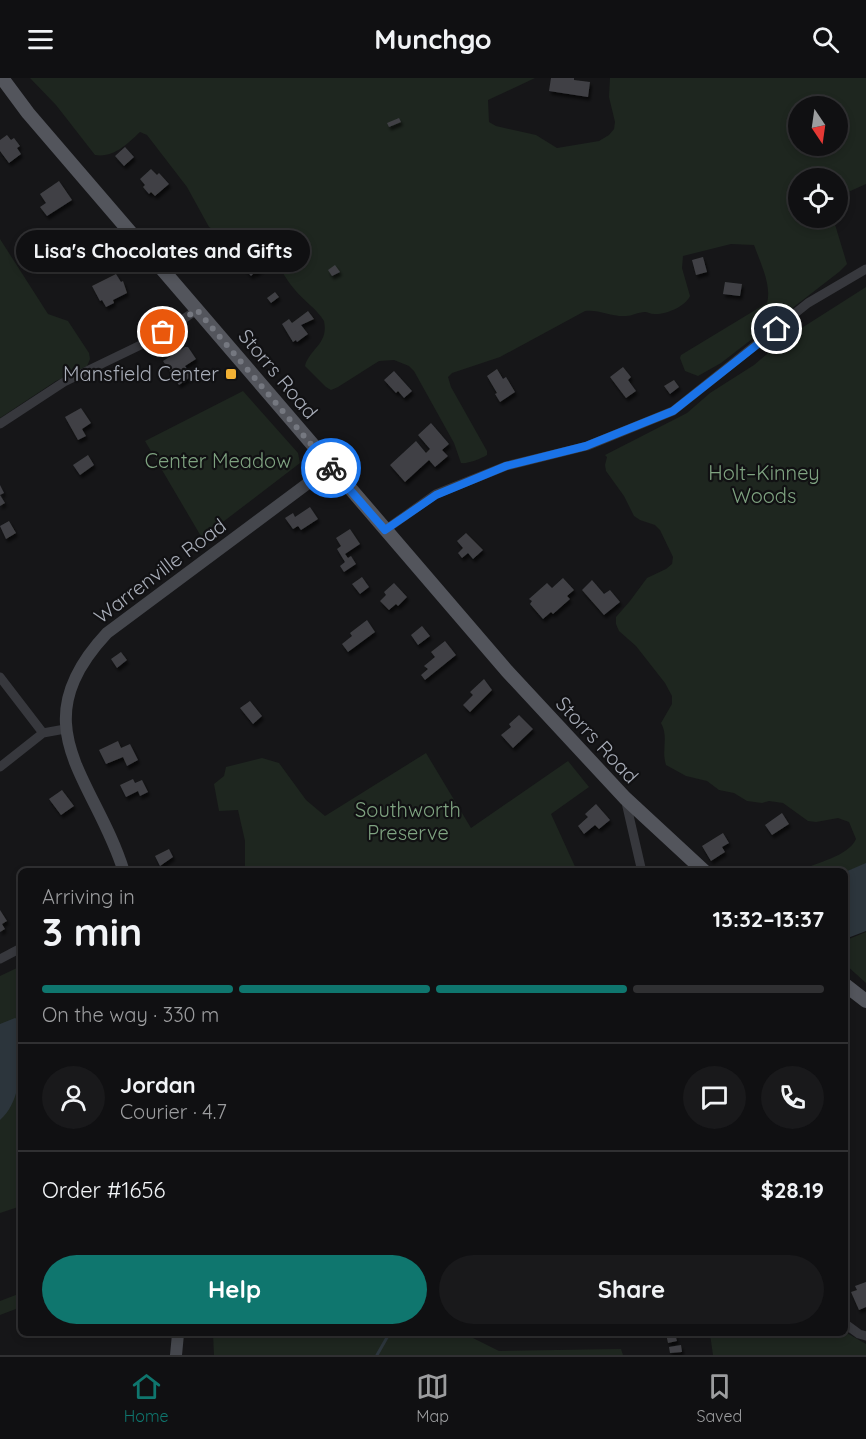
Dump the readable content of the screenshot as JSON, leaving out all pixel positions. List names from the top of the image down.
{
  "streets": {
    "main road": ["Storrs Road", "Warrenville Road"]
  },
  "crossings": [
    ["Storrs Road", "Warrenville Road"]
  ],
  "parks": ["Center Meadow", "Holt–Kinney Woods", "Southworth Preserve"],
  "places": {
    "other": ["Lisa's Chocolates and Gifts"],
    "transit": ["Mansfield Center"]
  },
  "north": "bottom",
  "page": {
    "header": "Munchgo",
    "bubble": "Lisa's Chocolates and Gifts",
    "heading": ["3 min", "Arriving in", "13:32–13:37"],
    "panel": [
      "Jordan",
      "Courier · 4.7",
      "Order #1656",
      "$28.19"
    ],
    "bar": "On the way · 330 m",
    "buttons": ["Help", "Share"],
    "tabs": ["Home", "Map", "Saved"]
  }
}
